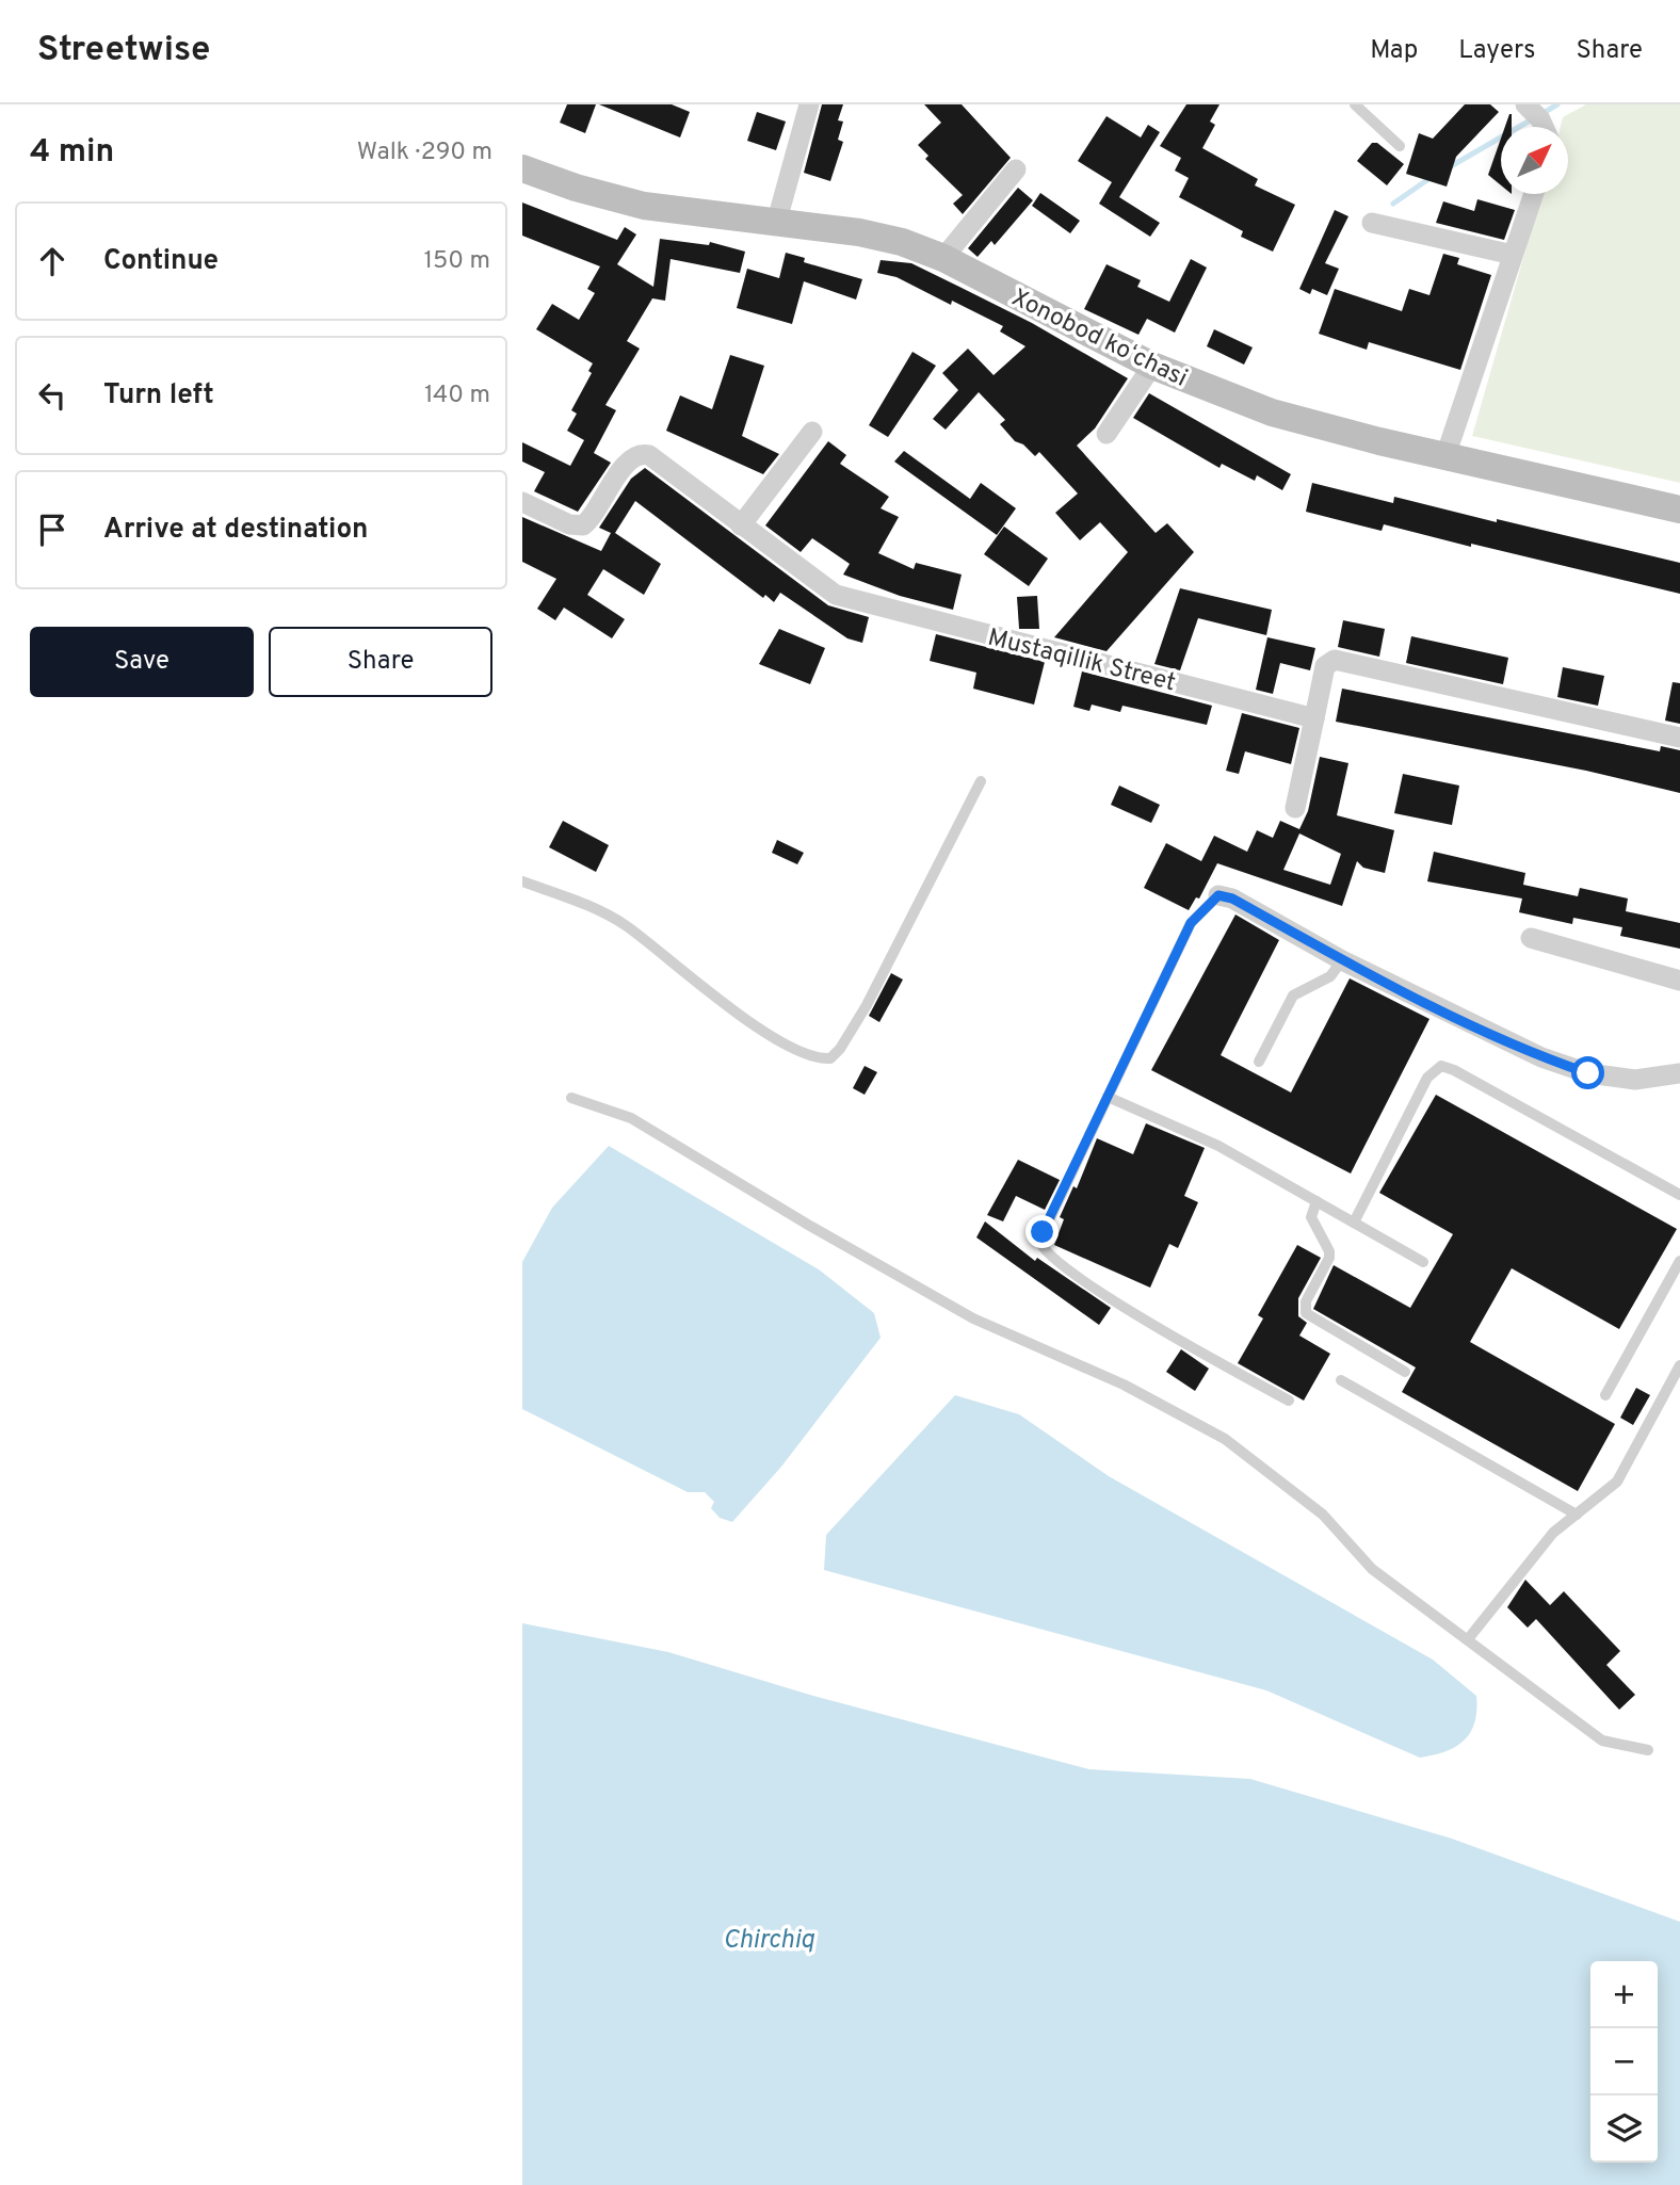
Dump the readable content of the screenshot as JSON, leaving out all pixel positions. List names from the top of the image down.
{
  "streets": {
    "main road": ["Xonobod koʻchasi"],
    "street": ["Mustaqillik Street"]
  },
  "water": ["Chirchiq"],
  "north": "top right",
  "page": {
    "header": "Streetwise",
    "nav": ["Map", "Layers", "Share"],
    "heading": ["4 min", "Walk · 290 m"],
    "list": [
      ["Continue", "150 m"],
      ["Turn left", "140 m"],
      "Arrive at destination"
    ],
    "buttons": ["Save", "Share"],
    "map_buttons": ["+", "−"]
  }
}
